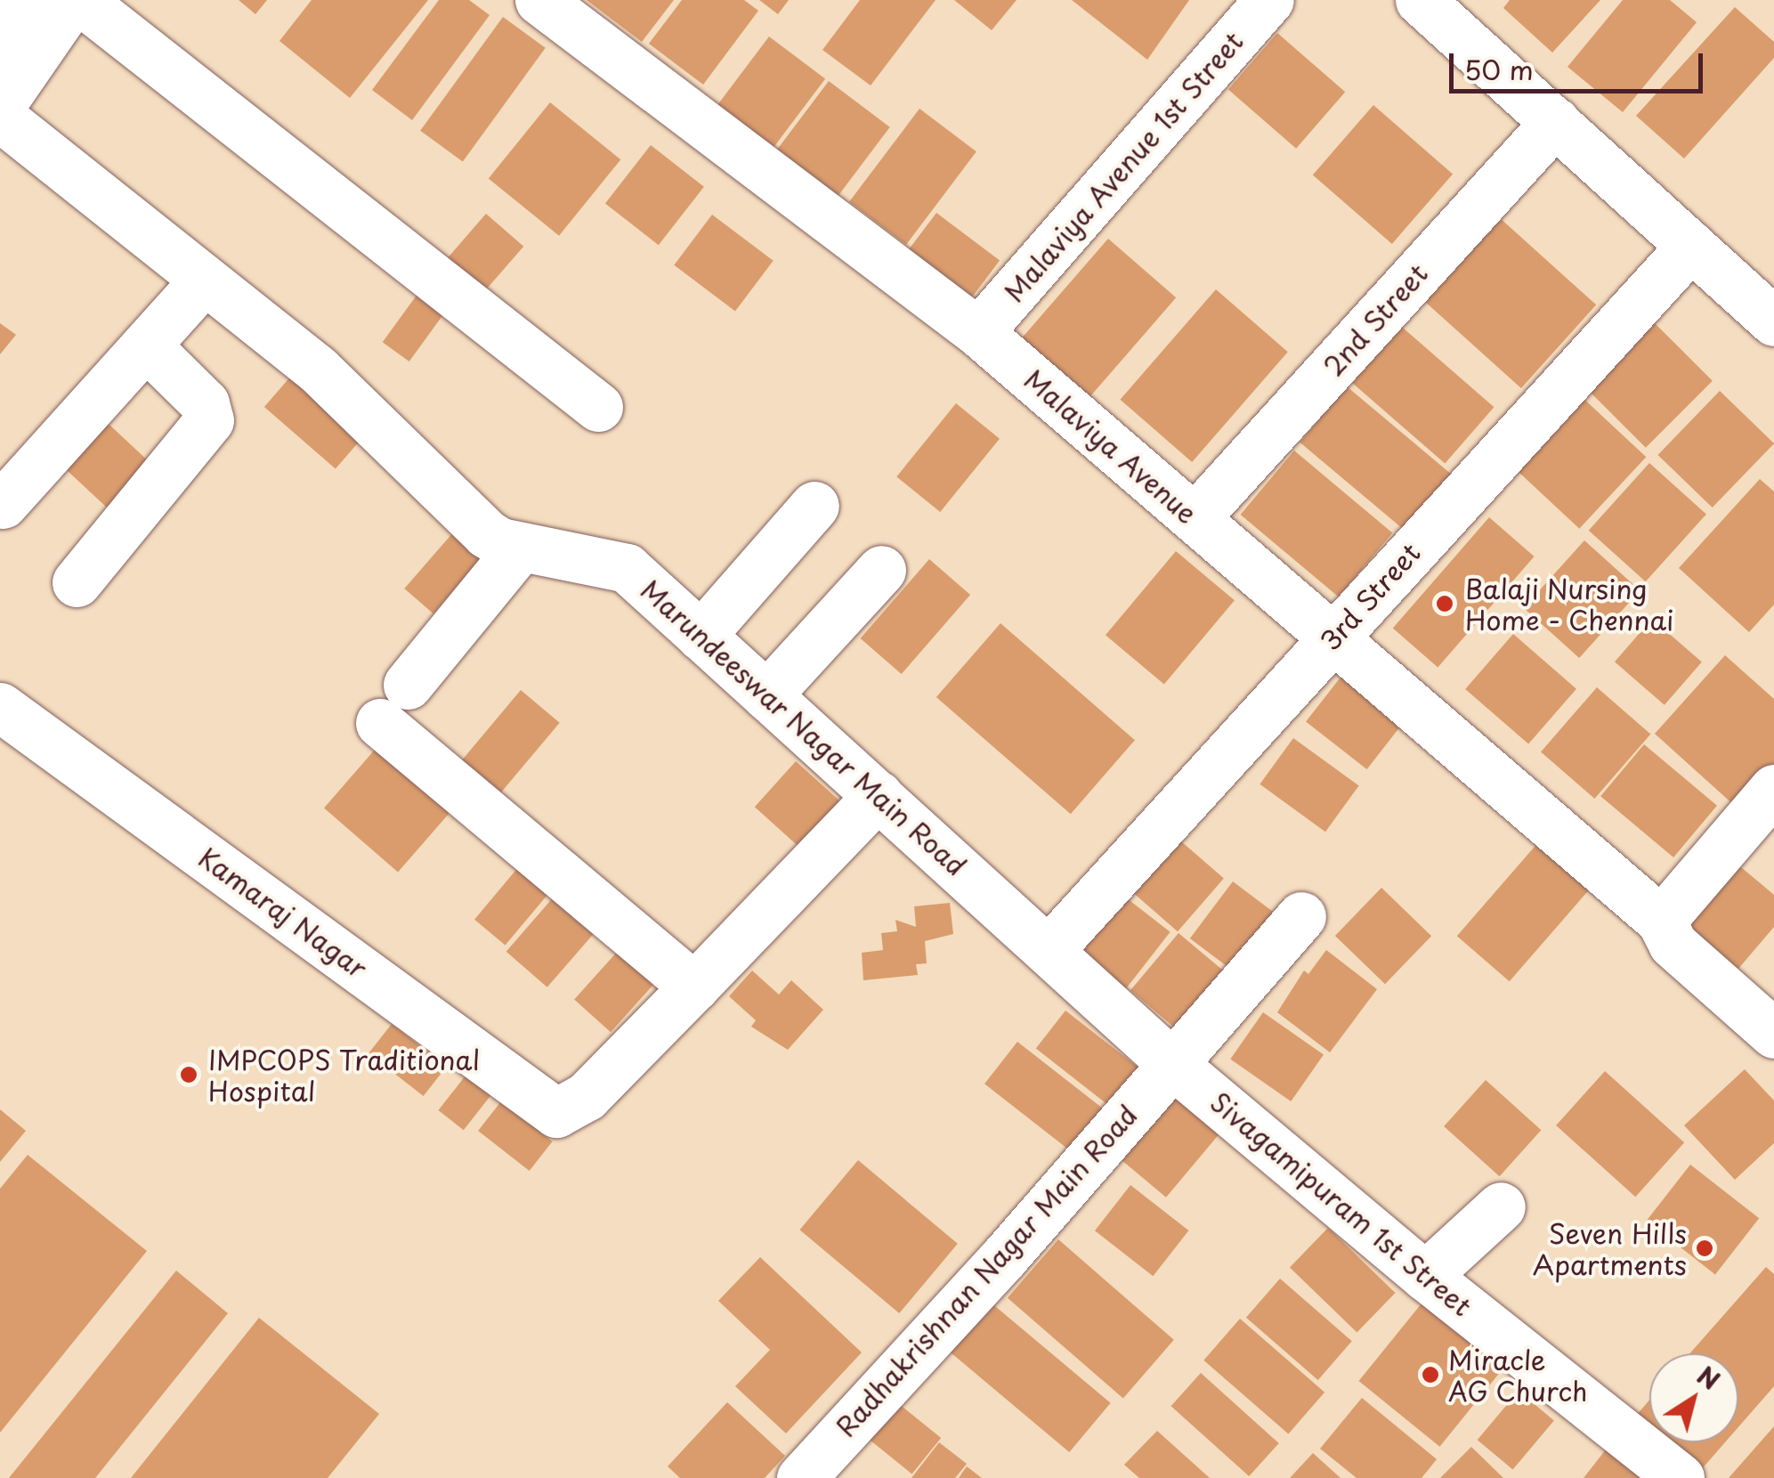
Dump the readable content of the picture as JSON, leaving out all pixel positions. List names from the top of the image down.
{
  "streets": {
    "street": [
      "Malaviya Avenue 1st Street",
      "2nd Street",
      "Malaviya Avenue",
      "3rd Street",
      "Marundeeswar Nagar Main Road",
      "Kamaraj Nagar",
      "Sivagamipuram 1st Street",
      "Radhakrishnan Nagar Main Road"
    ]
  },
  "crossings": [
    ["Malaviya Avenue 1st Street", "Malaviya Avenue"],
    ["2nd Street", "Malaviya Avenue"],
    ["Malaviya Avenue", "3rd Street"],
    ["3rd Street", "Marundeeswar Nagar Main Road"],
    ["Marundeeswar Nagar Main Road", "Sivagamipuram 1st Street"],
    ["Marundeeswar Nagar Main Road", "Radhakrishnan Nagar Main Road"],
    ["Sivagamipuram 1st Street", "Radhakrishnan Nagar Main Road"]
  ],
  "places": [
    "Balaji Nursing Home - Chennai",
    "IMPCOPS Traditional Hospital",
    "Seven Hills Apartments",
    "Miracle AG Church"
  ],
  "scale_bar": "50 m",
  "north": "top right"
}
